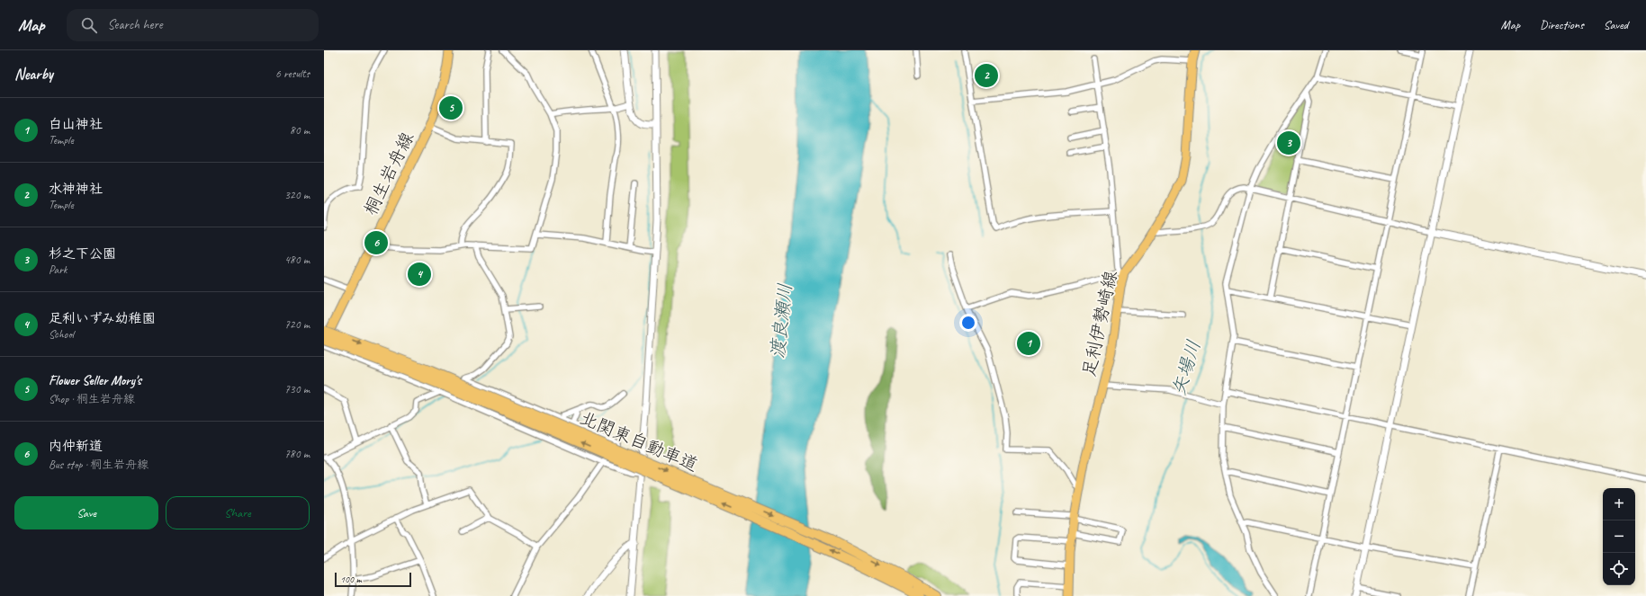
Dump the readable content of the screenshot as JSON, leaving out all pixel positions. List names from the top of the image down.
{
  "streets": {
    "highway": ["北関東自動車道"],
    "main road": ["桐生岩舟線", "足利伊勢崎線"]
  },
  "water": ["渡良瀬川", "矢場川"],
  "scale_bar": "100 m",
  "page": {
    "header": "Map",
    "search": "Search here",
    "nav": ["Map", "Directions", "Saved"],
    "heading": ["Nearby", "6 results"],
    "pins": [
      "2",
      "5",
      "3",
      "6",
      "4",
      "1"
    ],
    "list": [
      {
        "mark": "1",
        "name": "白山神社",
        "note": "Temple",
        "value": "80 m"
      },
      {
        "mark": "2",
        "name": "水神神社",
        "note": "Temple",
        "value": "320 m"
      },
      {
        "mark": "3",
        "name": "杉之下公園",
        "note": "Park",
        "value": "480 m"
      },
      {
        "mark": "4",
        "name": "足利いずみ幼稚園",
        "note": "School",
        "value": "720 m"
      },
      {
        "mark": "5",
        "name": "Flower Seller Mory's",
        "note": "Shop · 桐生岩舟線",
        "value": "730 m"
      },
      {
        "mark": "6",
        "name": "内仲新道",
        "note": "Bus stop · 桐生岩舟線",
        "value": "780 m"
      }
    ],
    "buttons": ["Save", "Share"],
    "map_buttons": ["+", "−"],
    "scale": "100 m"
  }
}
